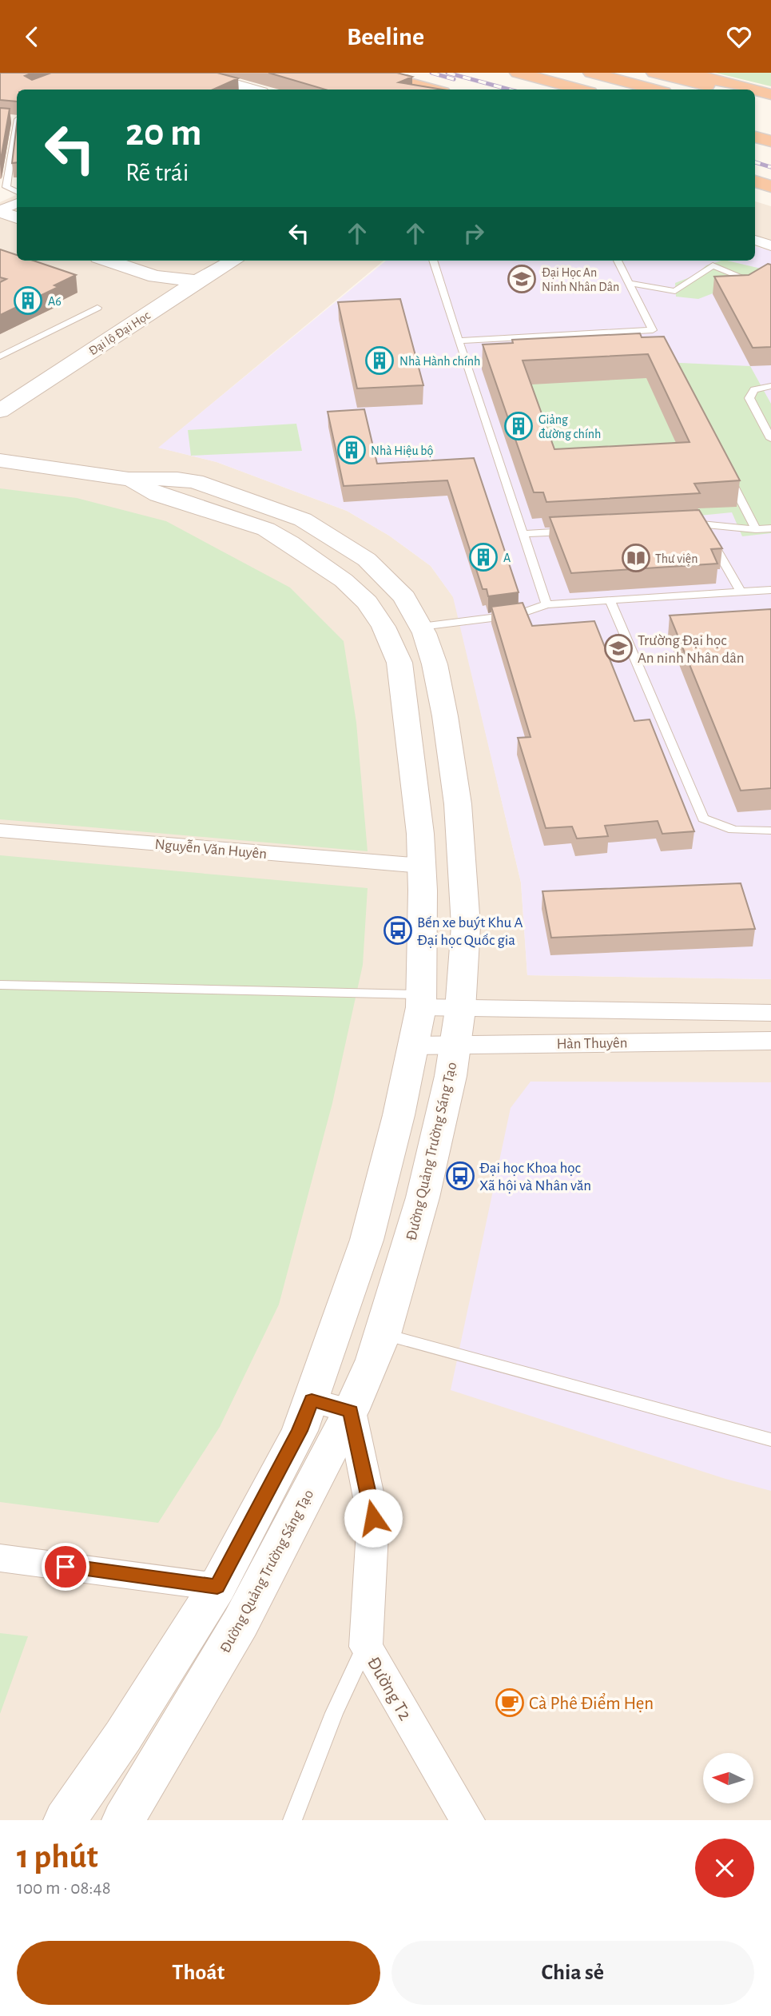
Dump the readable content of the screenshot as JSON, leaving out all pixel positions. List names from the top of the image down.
{
  "streets": {
    "street": [
      "Đại lộ Đại Học",
      "Nguyễn Văn Huyên",
      "Hàn Thuyên",
      "Đường Quảng Trường Sáng Tạo",
      "Đường T2"
    ]
  },
  "crossings": [
    ["Nguyễn Văn Huyên", "Đường Quảng Trường Sáng Tạo"],
    ["Hàn Thuyên", "Đường Quảng Trường Sáng Tạo"],
    ["Đường Quảng Trường Sáng Tạo", "Đường T2"]
  ],
  "places": {
    "school or university": ["Đại Học An Ninh Nhân Dân", "Trường Đại học An ninh Nhân dân"],
    "building": [
      "A6",
      "Nhà Hành chính",
      "Giảng đường chính",
      "Nhà Hiệu bộ",
      "A"
    ],
    "library": ["Thư viện"],
    "bus stop": ["Bến xe buýt Khu A Đại học Quốc gia", "Đại học Khoa học Xã hội và Nhân văn"],
    "cafe": ["Cà Phê Điểm Hẹn"]
  },
  "north": "left",
  "page": {
    "header": "Beeline",
    "turn": ["20 m", "Rẽ trái"],
    "heading": ["1 phút", "100 m · 08:48"],
    "buttons": ["Thoát", "Chia sẻ"]
  }
}
